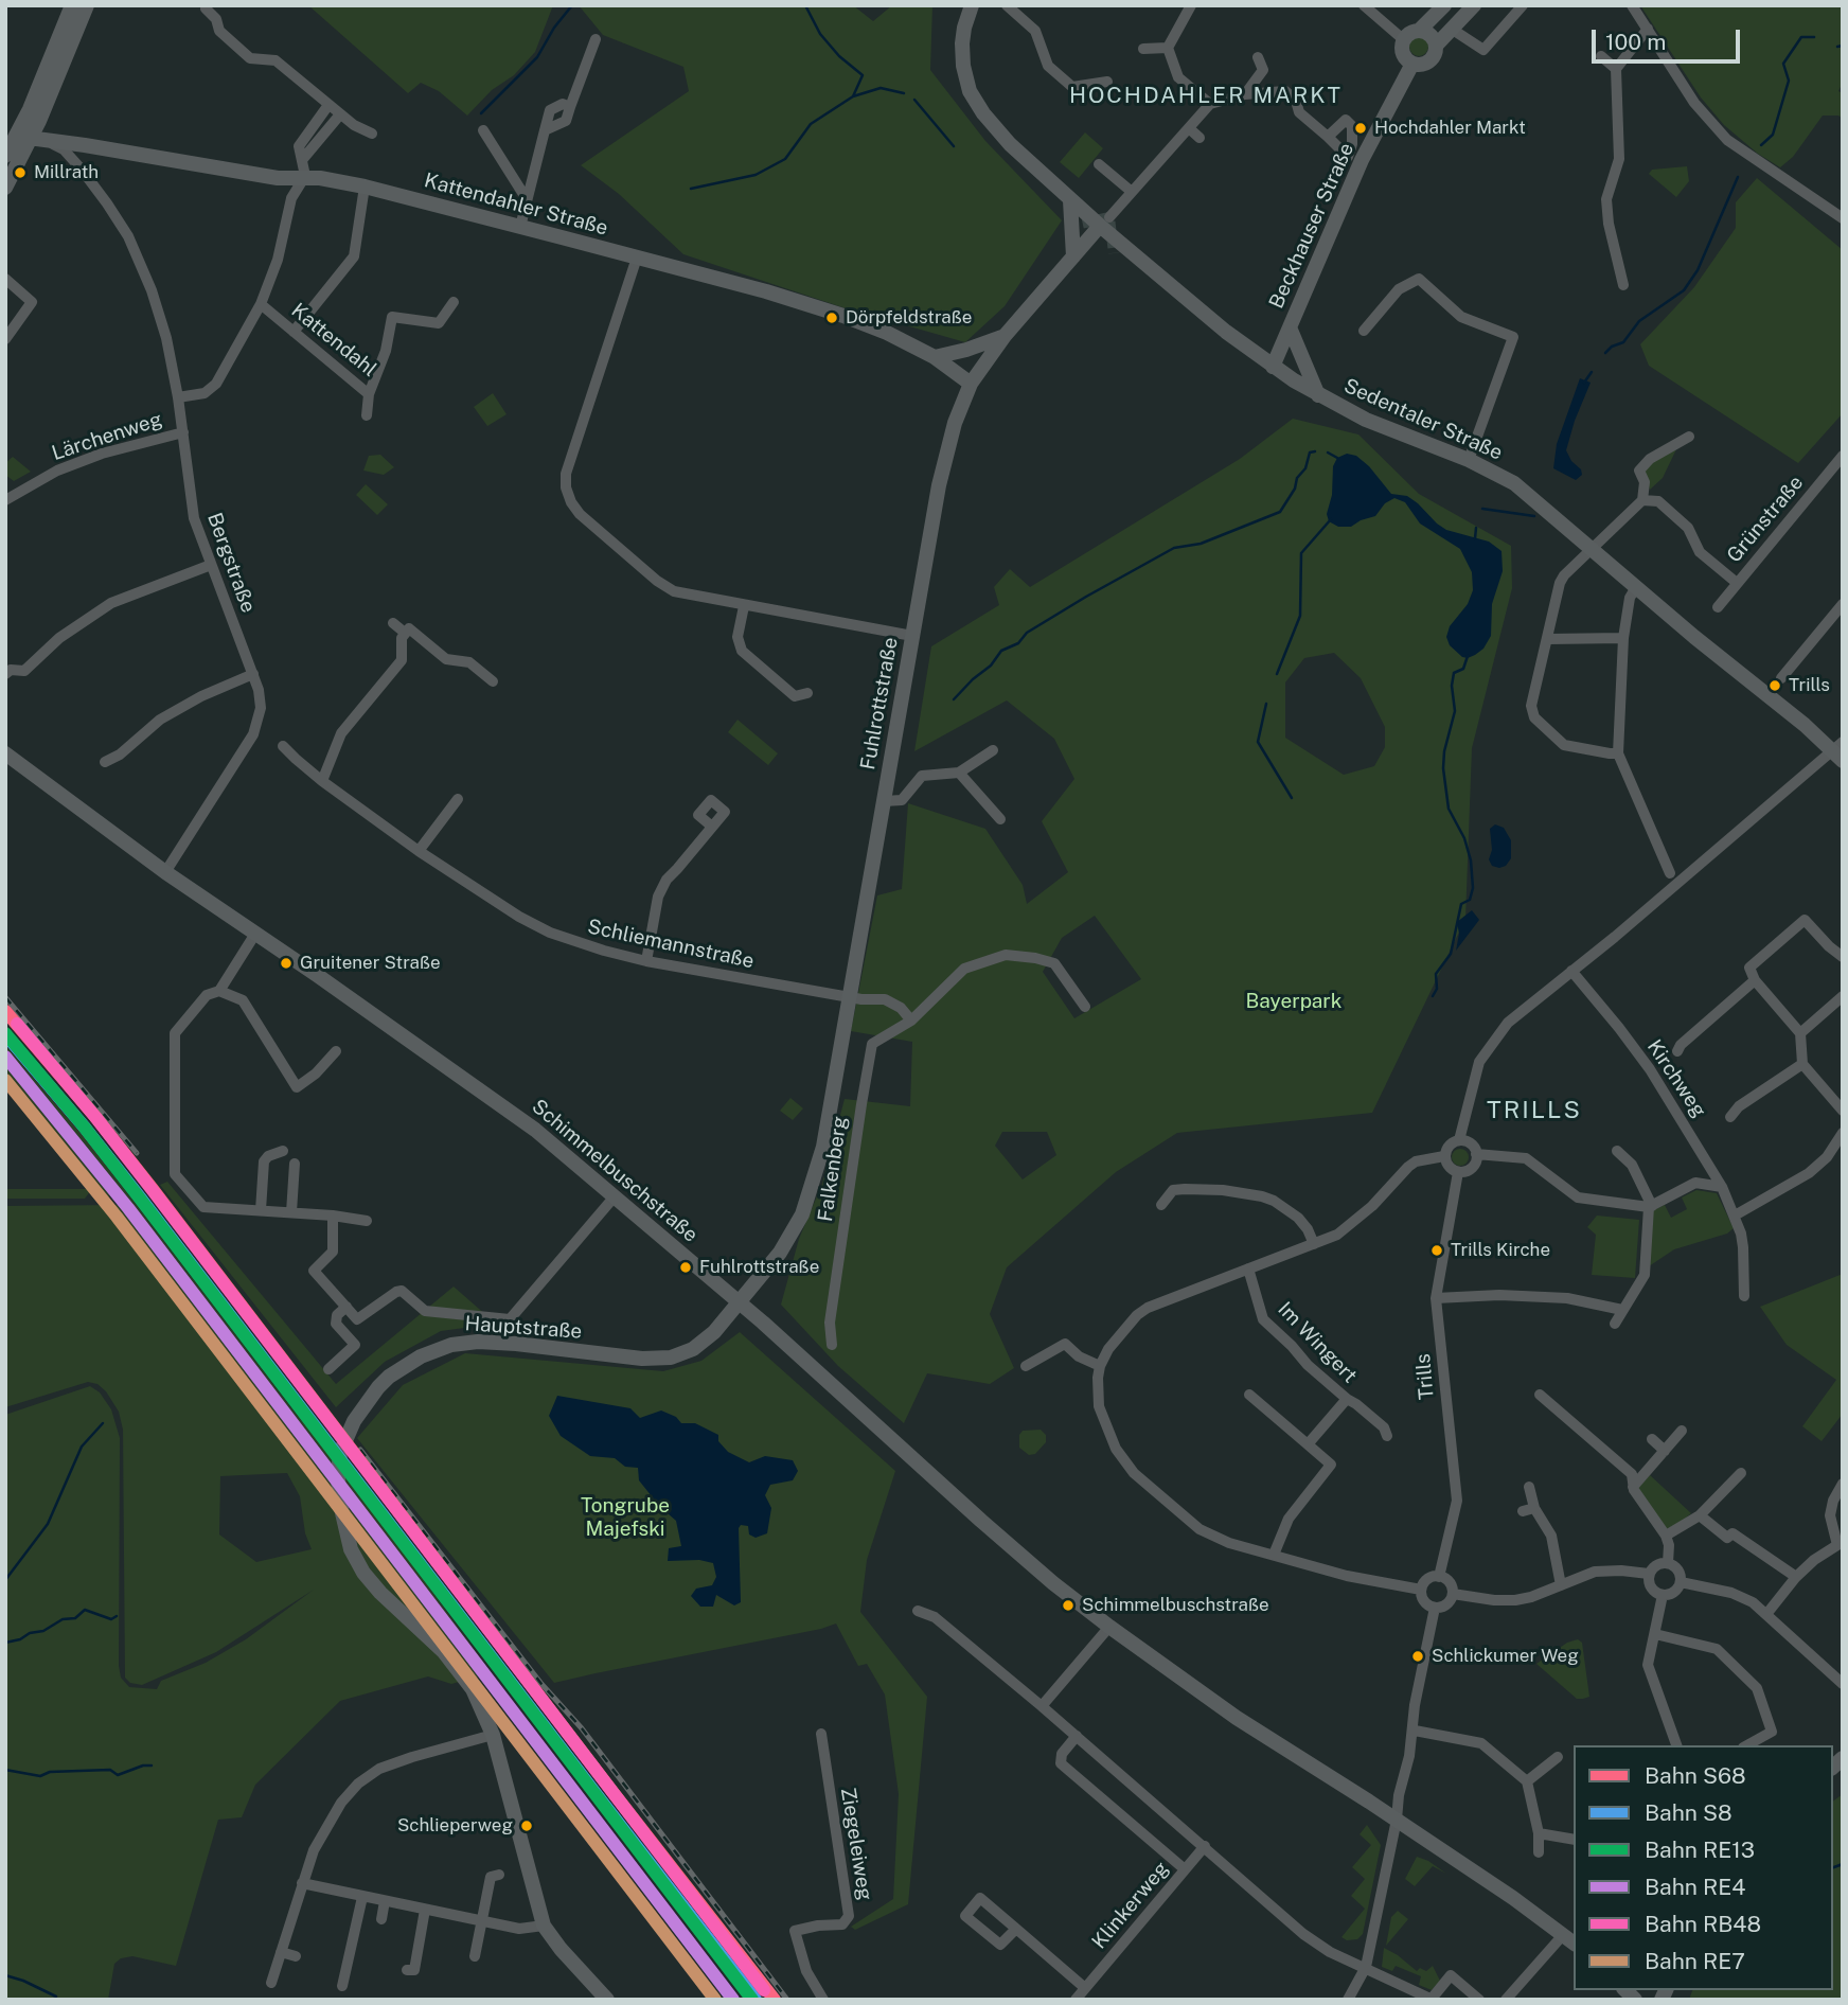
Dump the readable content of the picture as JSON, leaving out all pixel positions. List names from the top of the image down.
{
  "streets": {
    "street": [
      "Kattendahler Straße",
      "Beckhauser Straße",
      "Kattendahl",
      "Sedentaler Straße",
      "Lärchenweg",
      "Grünstraße",
      "Bergstraße",
      "Fuhlrottstraße",
      "Schliemannstraße",
      "Kirchweg",
      "Falkenberg",
      "Schimmelbuschstraße",
      "Hauptstraße",
      "Im Wingert",
      "Trills",
      "Ziegeleiweg",
      "Klinkerweg"
    ]
  },
  "crossings": [
    ["Kattendahler Straße", "Bergstraße"],
    ["Kattendahler Straße", "Fuhlrottstraße"],
    ["Beckhauser Straße", "Sedentaler Straße"],
    ["Sedentaler Straße", "Fuhlrottstraße"],
    ["Lärchenweg", "Bergstraße"],
    ["Bergstraße", "Schimmelbuschstraße"],
    ["Fuhlrottstraße", "Schliemannstraße"],
    ["Fuhlrottstraße", "Schimmelbuschstraße"],
    ["Fuhlrottstraße", "Hauptstraße"],
    ["Schimmelbuschstraße", "Hauptstraße"]
  ],
  "districts": ["HOCHDAHLER MARKT", "TRILLS"],
  "parks": ["Bayerpark", "Tongrube Majefski"],
  "places": [
    "Hochdahler Markt",
    "Millrath",
    "Dörpfeldstraße",
    "Trills",
    "Gruitener Straße",
    "Trills Kirche",
    "Fuhlrottstraße",
    "Schimmelbuschstraße",
    "Schlickumer Weg",
    "Schlieperweg"
  ],
  "lines": [
    "rail line S68",
    "rail line RB48",
    "rail line RE13",
    "rail line S8",
    "rail line RE4",
    "rail line RE7"
  ],
  "legend": [
    "Bahn S68",
    "Bahn S8",
    "Bahn RE13",
    "Bahn RE4",
    "Bahn RB48",
    "Bahn RE7"
  ],
  "scale_bar": "100 m"
}
